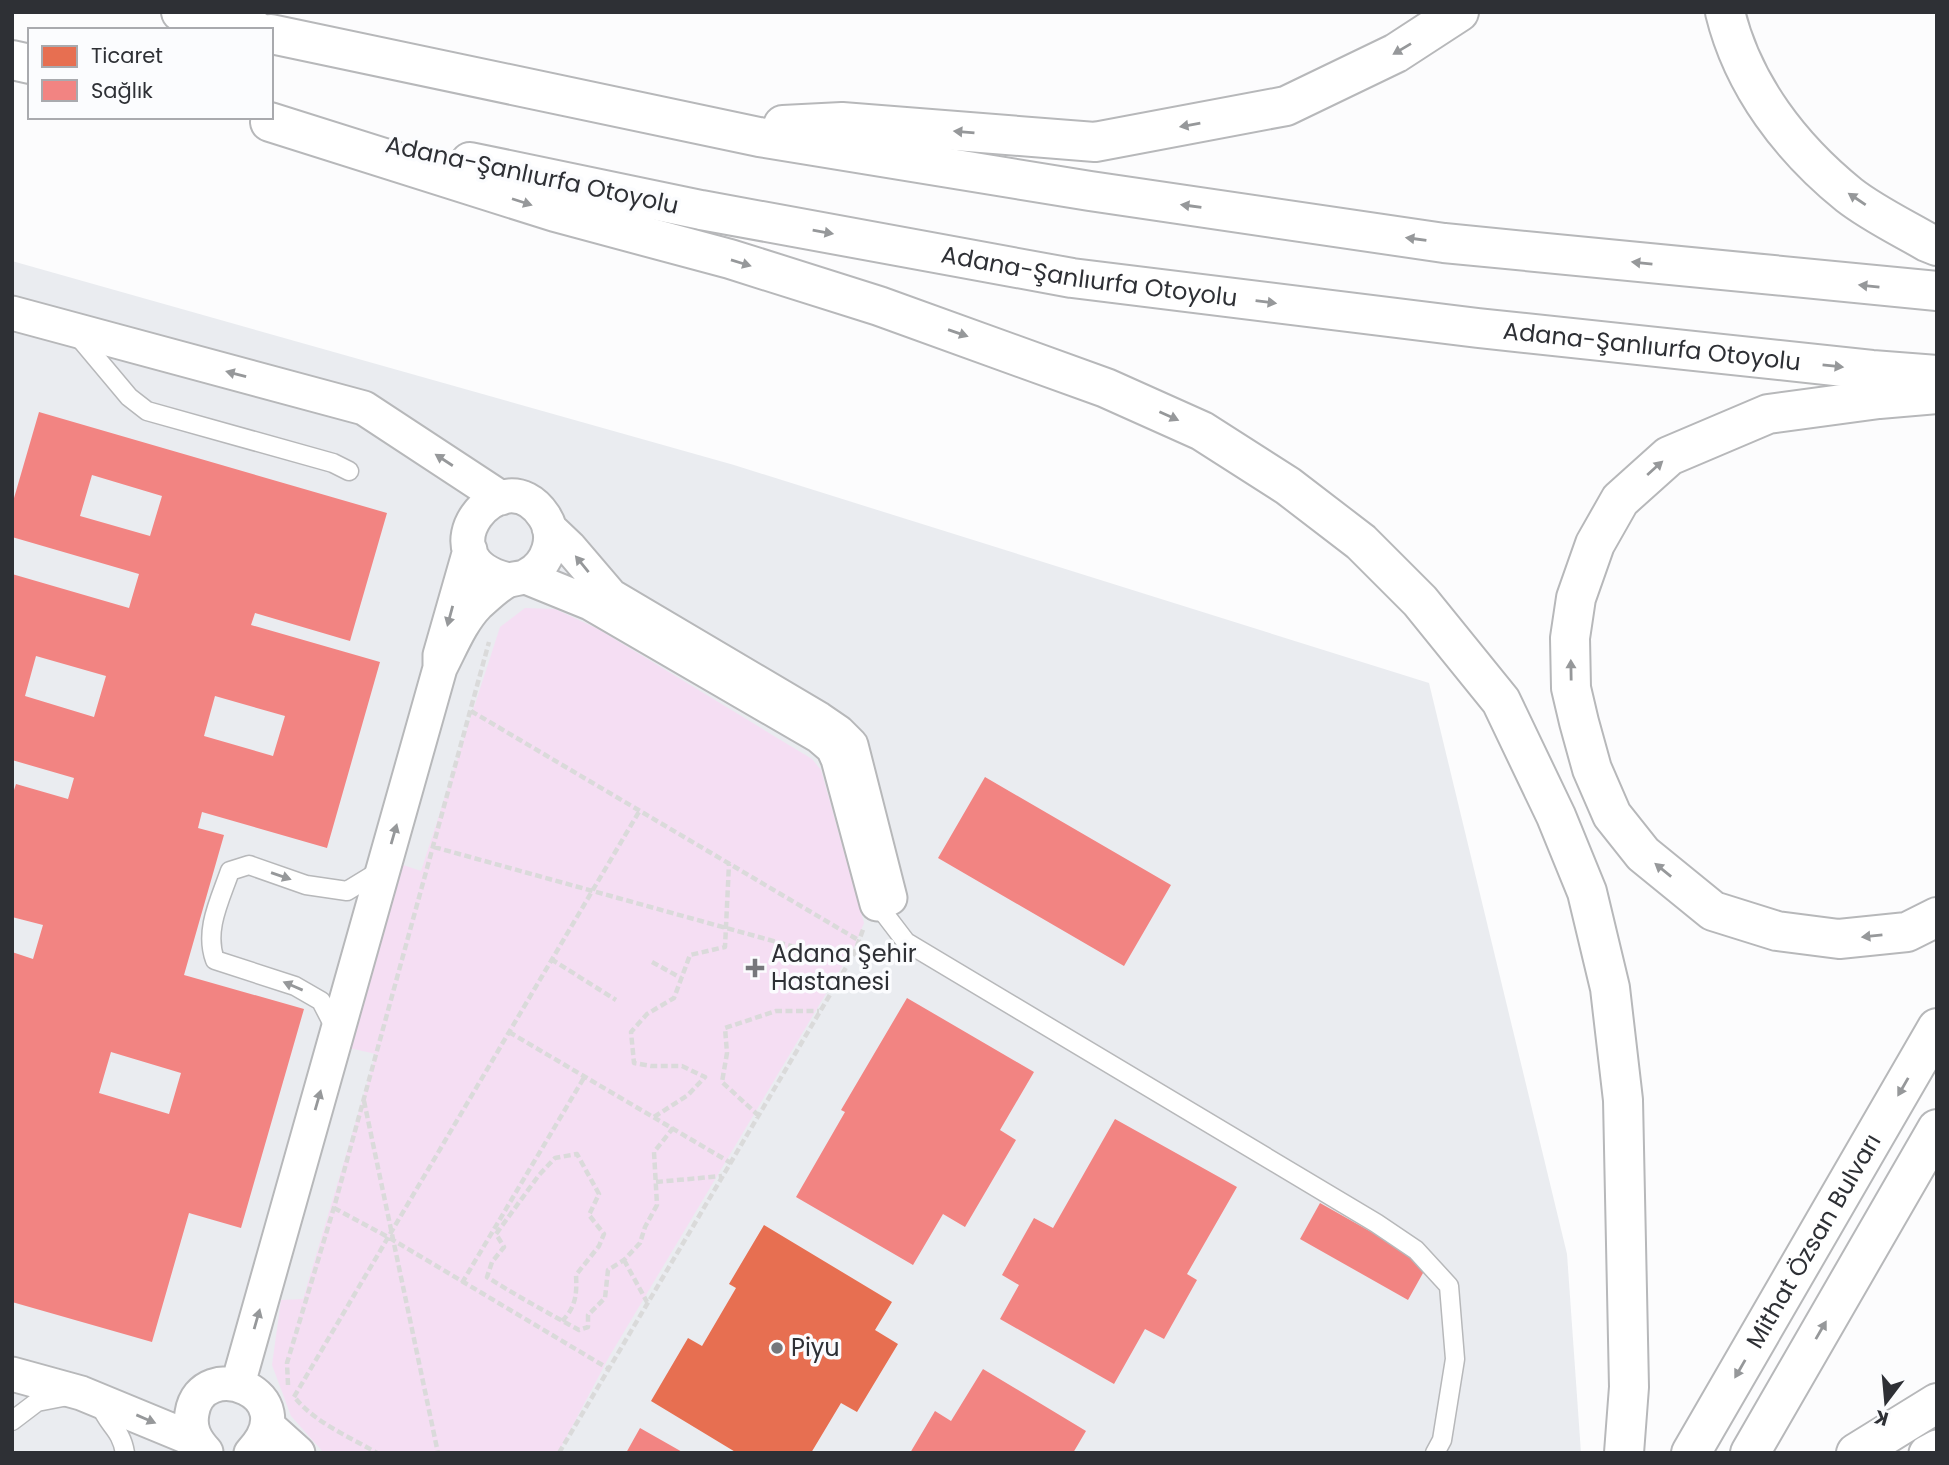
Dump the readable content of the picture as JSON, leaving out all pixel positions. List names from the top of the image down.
{
  "streets": {
    "main road": ["Adana-Şanlıurfa Otoyolu", "Mithat Özsan Bulvarı"]
  },
  "places": {
    "health": ["Adana Şehir Hastanesi"],
    "other": ["Piyu"]
  },
  "legend": ["Ticaret", "Sağlık"],
  "north": "bottom"
}
